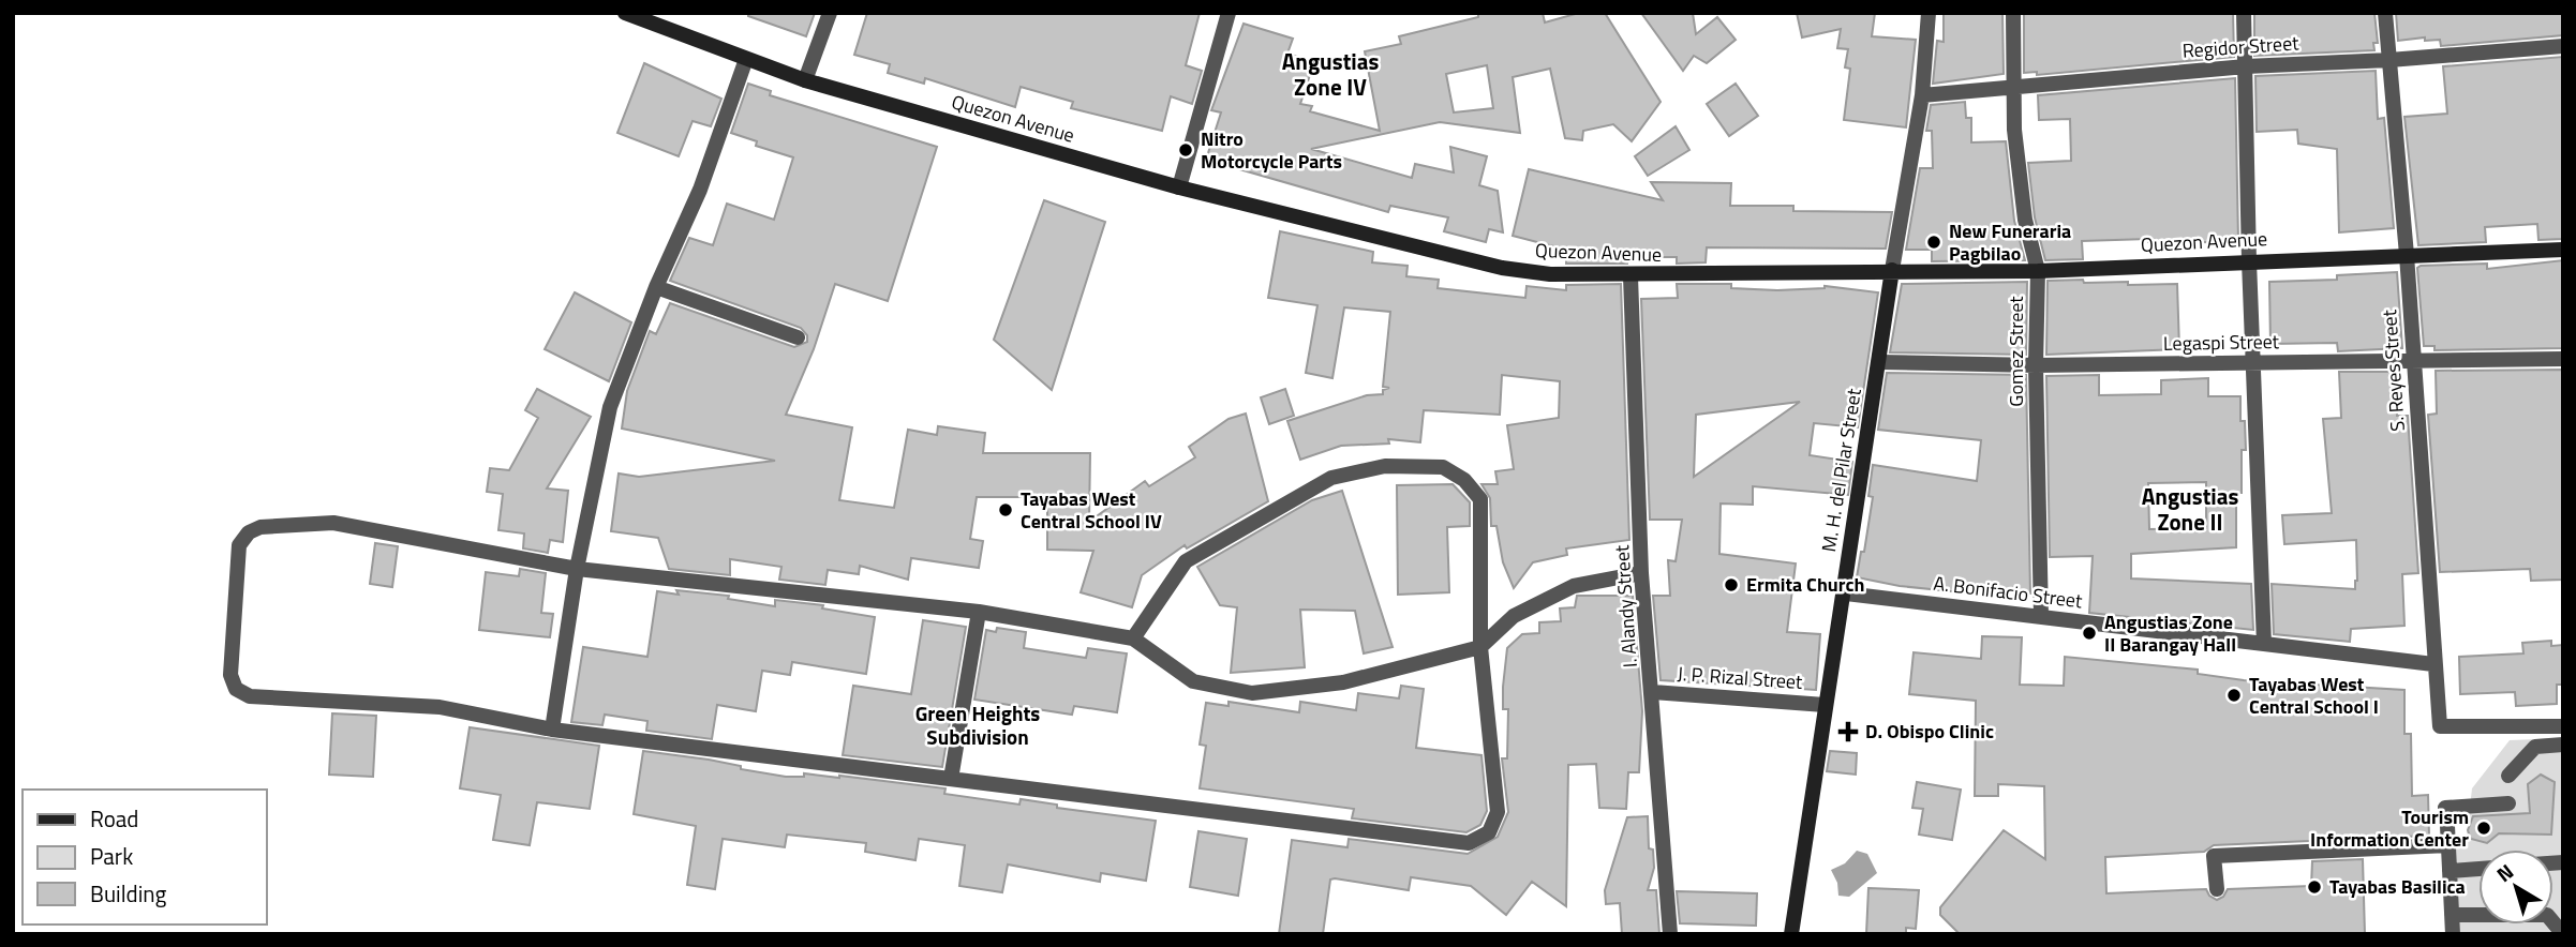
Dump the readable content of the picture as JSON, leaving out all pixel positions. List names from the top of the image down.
{
  "streets": {
    "main road": ["Quezon Avenue", "M. H. del Pilar Street"],
    "street": [
      "Regidor Street",
      "Legaspi Street",
      "Gomez Street",
      "S. Reyes Street",
      "A. Bonifacio Street",
      "I. Alandy Street",
      "J. P. Rizal Street"
    ]
  },
  "crossings": [
    ["Regidor Street", "Gomez Street"],
    ["Regidor Street", "S. Reyes Street"],
    ["Regidor Street", "M. H. del Pilar Street"],
    ["Quezon Avenue", "Gomez Street"],
    ["Quezon Avenue", "S. Reyes Street"],
    ["Quezon Avenue", "M. H. del Pilar Street"],
    ["Quezon Avenue", "I. Alandy Street"],
    ["Legaspi Street", "Gomez Street"],
    ["Legaspi Street", "S. Reyes Street"],
    ["Legaspi Street", "M. H. del Pilar Street"],
    ["Gomez Street", "A. Bonifacio Street"],
    ["S. Reyes Street", "A. Bonifacio Street"],
    ["M. H. del Pilar Street", "A. Bonifacio Street"],
    ["M. H. del Pilar Street", "J. P. Rizal Street"],
    ["I. Alandy Street", "J. P. Rizal Street"]
  ],
  "districts": ["Angustias Zone IV", "Angustias Zone II", "Green Heights Subdivision"],
  "places": {
    "other": [
      "Nitro Motorcycle Parts",
      "New Funeraria Pagbilao",
      "Tayabas West Central School IV",
      "Ermita Church",
      "Angustias Zone II Barangay Hall",
      "Tayabas West Central School I",
      "Tourism Information Center",
      "Tayabas Basilica"
    ],
    "health": ["D. Obispo Clinic"]
  },
  "legend": ["Road", "Park", "Building"],
  "north": "top left"
}
